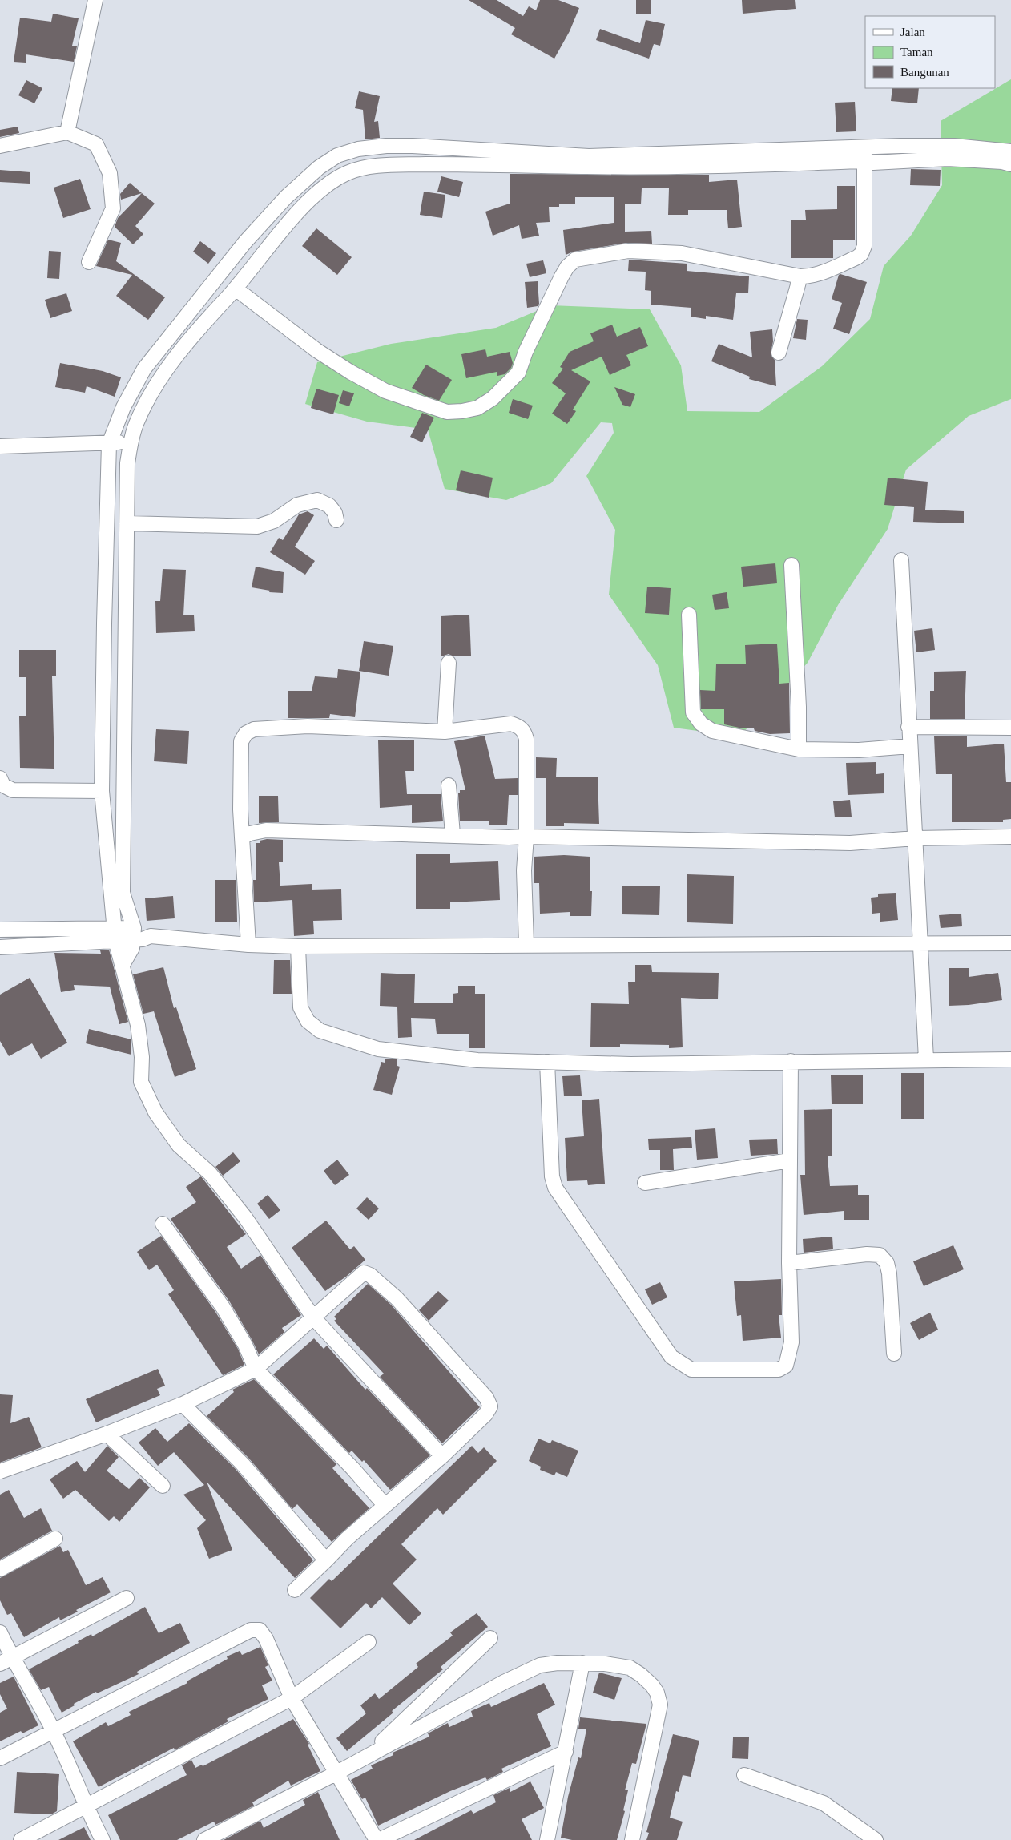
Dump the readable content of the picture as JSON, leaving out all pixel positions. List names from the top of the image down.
{
  "legend": ["Jalan", "Taman", "Bangunan"]
}
